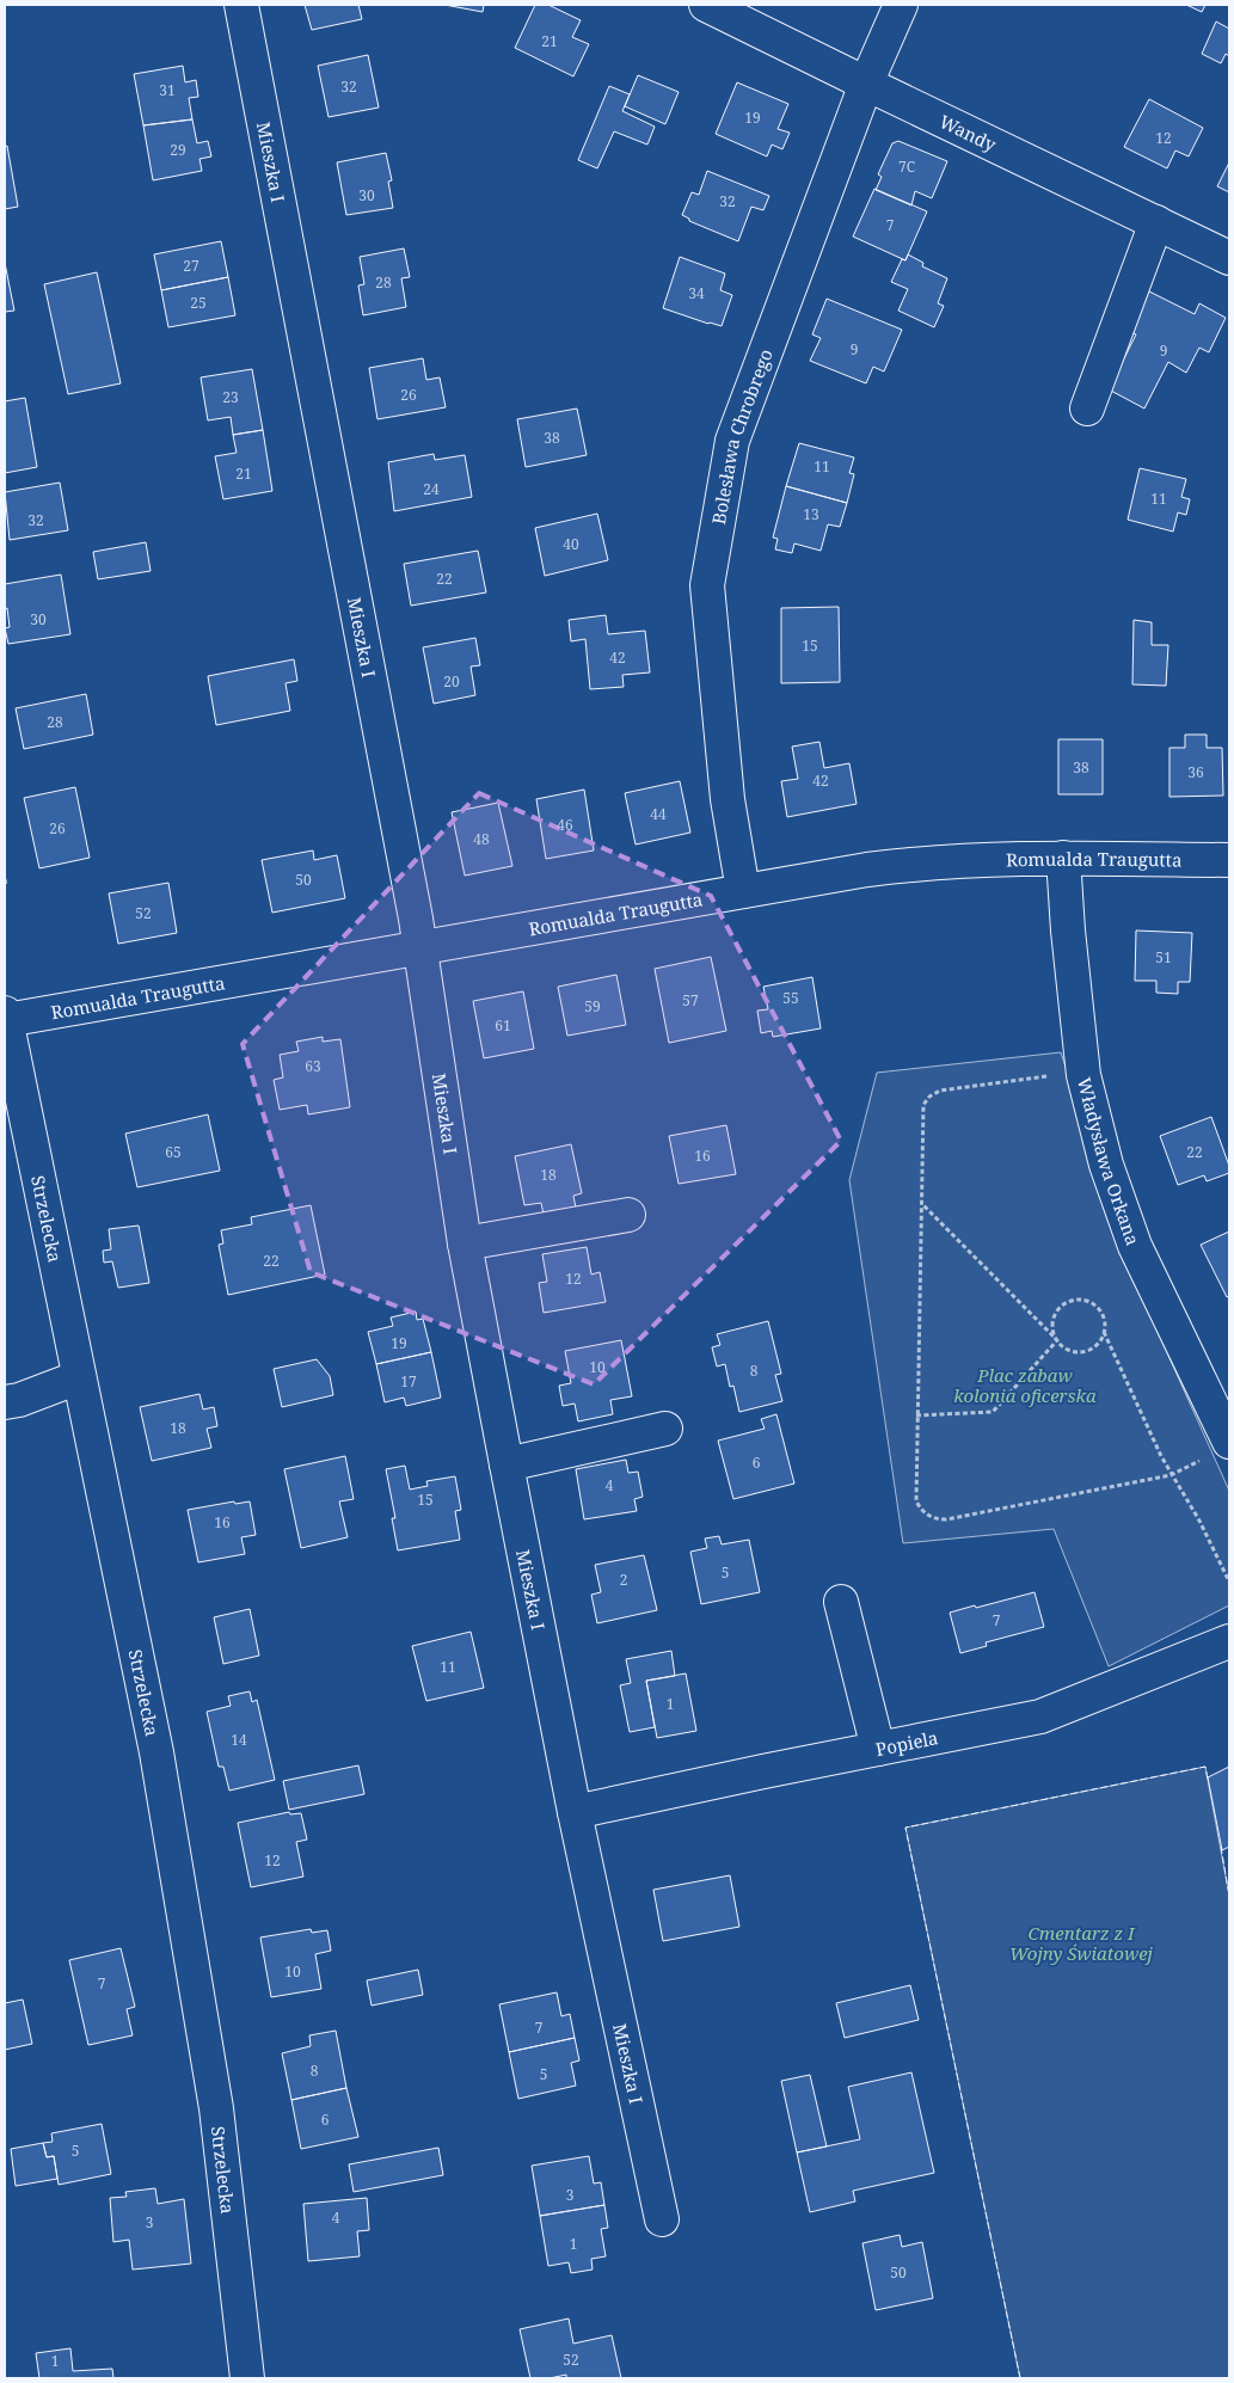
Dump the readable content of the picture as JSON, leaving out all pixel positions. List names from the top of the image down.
{
  "streets": {
    "street": [
      "Wandy",
      "Mieszka I",
      "Bolesława Chrobrego",
      "Romualda Traugutta",
      "Władysława Orkana",
      "Strzelecka",
      "Popiela"
    ]
  },
  "crossings": [
    ["Wandy", "Bolesława Chrobrego"],
    ["Mieszka I", "Romualda Traugutta"],
    ["Mieszka I", "Popiela"],
    ["Bolesława Chrobrego", "Romualda Traugutta"],
    ["Romualda Traugutta", "Władysława Orkana"],
    ["Romualda Traugutta", "Strzelecka"]
  ],
  "parks": ["Plac zabaw kolonia oficerska", "Cmentarz z I Wojny Światowej"],
  "house_numbers": [
    "21",
    "32",
    "31",
    "19",
    "12",
    "29",
    "7C",
    "30",
    "32",
    "7",
    "27",
    "28",
    "34",
    "25",
    "9",
    "9",
    "26",
    "23",
    "38",
    "11",
    "21",
    "24",
    "11",
    "13",
    "32",
    "40",
    "22",
    "30",
    "15",
    "42",
    "20",
    "28",
    "38",
    "36",
    "42",
    "44",
    "46",
    "26",
    "48",
    "50",
    "52",
    "51",
    "55",
    "57",
    "59",
    "61",
    "63",
    "65",
    "22",
    "16",
    "18",
    "22",
    "12",
    "19",
    "10",
    "8",
    "17",
    "18",
    "6",
    "4",
    "15",
    "16",
    "5",
    "2",
    "7",
    "11",
    "1",
    "14",
    "12",
    "10",
    "7",
    "7",
    "8",
    "5",
    "6",
    "5",
    "3",
    "4",
    "3",
    "1",
    "50",
    "52",
    "1"
  ]
}
